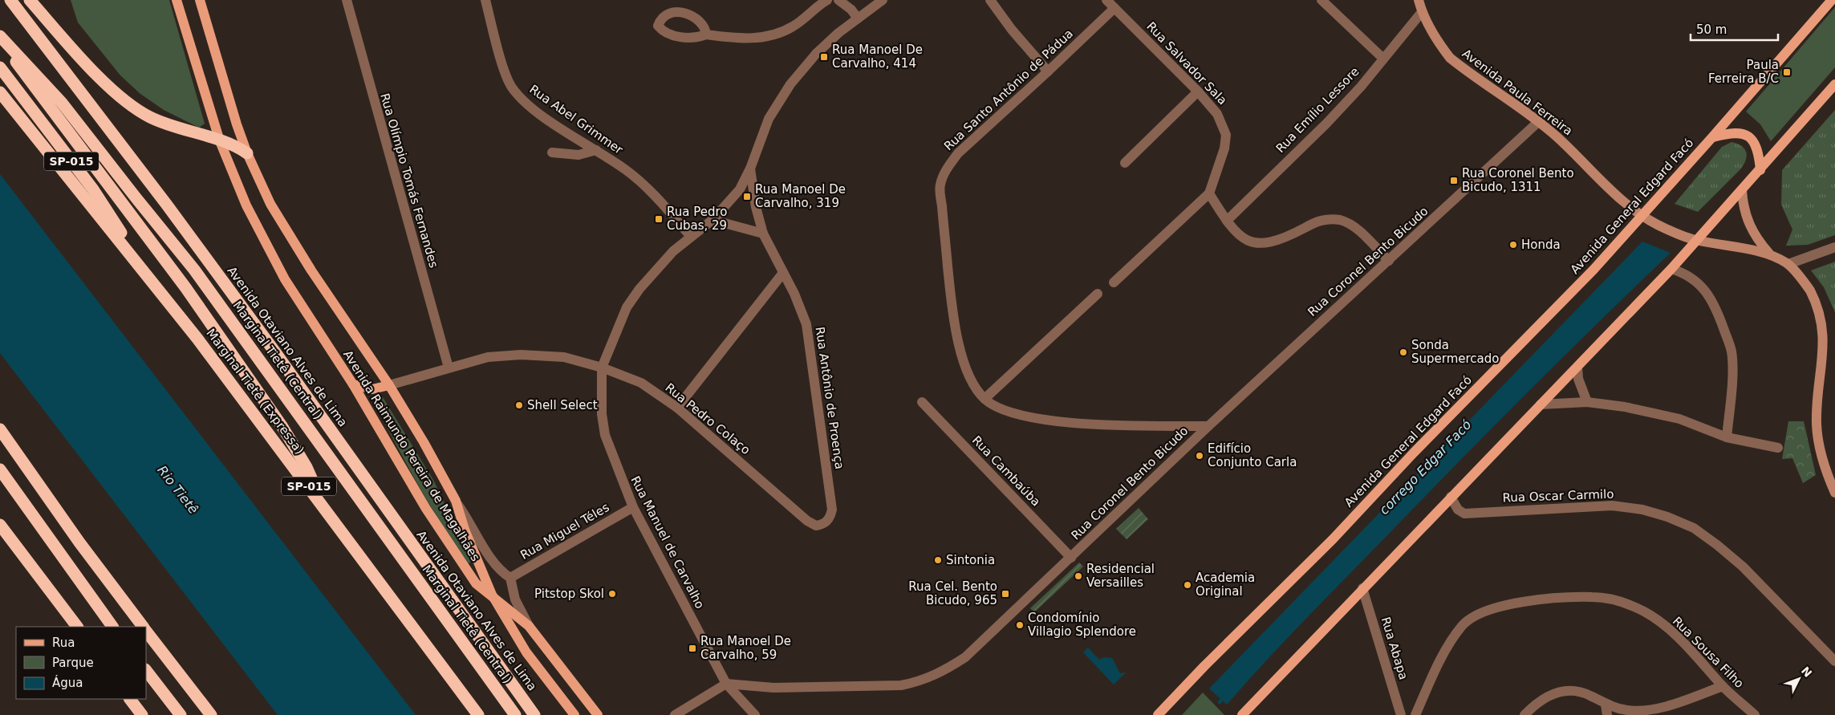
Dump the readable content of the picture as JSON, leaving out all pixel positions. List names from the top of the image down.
{
  "streets": {
    "highway": [
      "SP-015",
      "Avenida Otaviano Alves de Lima",
      "Marginal Tietê (Central)",
      "Marginal Tietê (Expressa)"
    ],
    "main road": ["Avenida Paula Ferreira", "Avenida General Edgard Facó", "Avenida Raimundo Pereira de Magalhães"],
    "street": [
      "Rua Salvador Sala",
      "Rua Santo Antônio de Pádua",
      "Rua Emílio Lessore",
      "Rua Abel Grimmer",
      "Rua Olímpio Tomás Fernandes",
      "Rua Coronel Bento Bicudo",
      "Rua Antônio de Proença",
      "Rua Pedro Colaço",
      "Rua Cambaúba",
      "Rua Oscar Carmilo",
      "Rua Miguel Téles",
      "Rua Manuel de Carvalho",
      "Rua Abapa",
      "Rua Sousa Filho"
    ]
  },
  "crossings": [
    ["Rua Salvador Sala", "Rua Santo Antônio de Pádua"],
    ["Rua Santo Antônio de Pádua", "Rua Coronel Bento Bicudo"],
    ["Avenida Paula Ferreira", "Rua Emílio Lessore"],
    ["Avenida Paula Ferreira", "Avenida General Edgard Facó"],
    ["Avenida Paula Ferreira", "Rua Coronel Bento Bicudo"],
    ["Rua Abel Grimmer", "Rua Manuel de Carvalho"],
    ["SP-015", "Marginal Tietê (Expressa)"],
    ["Rua Olímpio Tomás Fernandes", "Rua Pedro Colaço"],
    ["Rua Coronel Bento Bicudo", "Rua Cambaúba"],
    ["Rua Coronel Bento Bicudo", "Rua Manuel de Carvalho"],
    ["Avenida Otaviano Alves de Lima", "Avenida Raimundo Pereira de Magalhães"],
    ["Rua Antônio de Proença", "Rua Pedro Colaço"],
    ["Rua Antônio de Proença", "Rua Manuel de Carvalho"],
    ["Rua Pedro Colaço", "Avenida Raimundo Pereira de Magalhães"],
    ["Rua Pedro Colaço", "Rua Manuel de Carvalho"],
    ["Rua Miguel Téles", "Rua Manuel de Carvalho"]
  ],
  "water": ["corrego Edgar Facó", "Rio Tietê"],
  "places": {
    "transit": [
      "Rua Manoel De Carvalho, 414",
      "Paula Ferreira B/C",
      "Rua Coronel Bento Bicudo, 1311",
      "Rua Manoel De Carvalho, 319",
      "Rua Pedro Cubas, 29",
      "Rua Cel. Bento Bicudo, 965",
      "Rua Manoel De Carvalho, 59"
    ],
    "other": [
      "Honda",
      "Sonda Supermercado",
      "Shell Select",
      "Edifício Conjunto Carla",
      "Sintonia",
      "Residencial Versailles",
      "Academia Original",
      "Pitstop Skol",
      "Condomínio Villagio Splendore"
    ]
  },
  "legend": ["Rua", "Parque", "Água"],
  "scale_bar": "50 m",
  "north": "top right"
}
